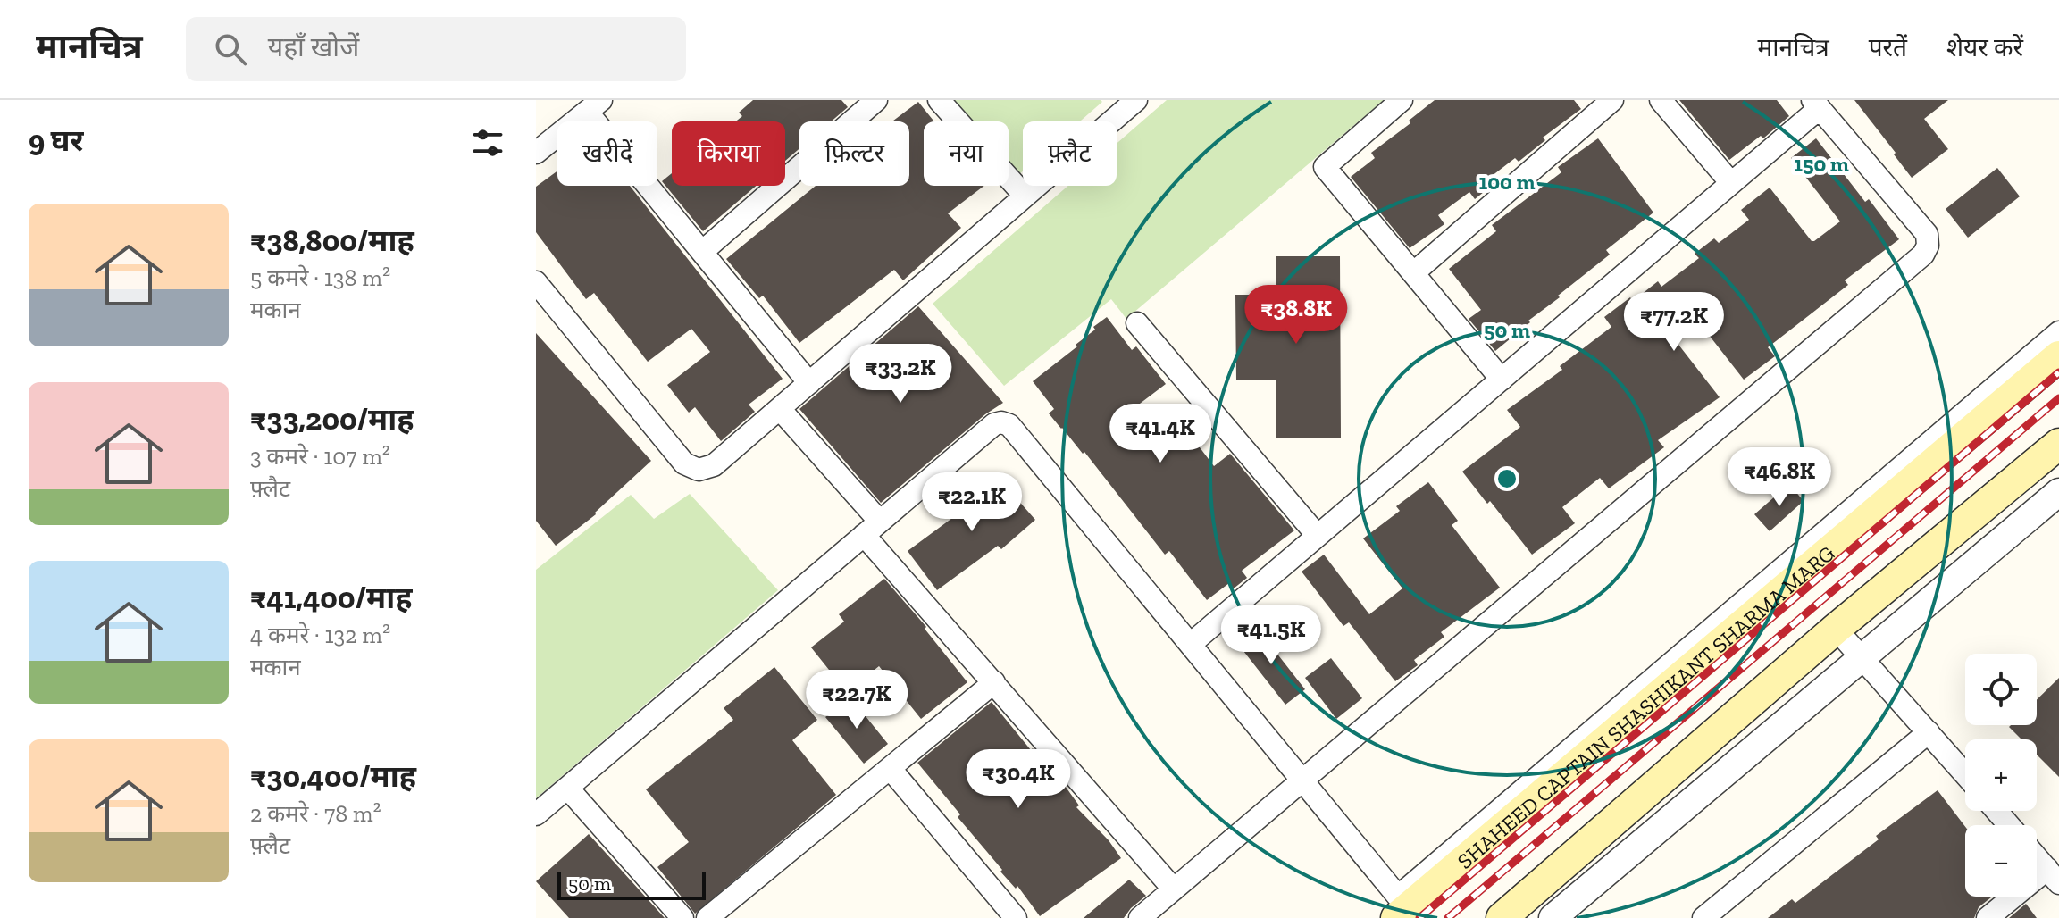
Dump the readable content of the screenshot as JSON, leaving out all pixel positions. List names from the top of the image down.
{
  "streets": {
    "main road": ["SHAHEED CAPTAIN SHASHIKANT SHARMA MARG"]
  },
  "scale_bar": "50 m",
  "page": {
    "header": "मानचित्र",
    "search": "यहाँ खोजें",
    "nav": ["मानचित्र", "परतें", "शेयर करें"],
    "heading": "9 घर",
    "chip": [
      "खरीदें",
      "किराया",
      "फ़िल्टर",
      "नया",
      "फ़्लैट"
    ],
    "list": [
      {
        "name": "₹38,800/माह",
        "note": "5 कमरे · 138 m² · मकान"
      },
      {
        "name": "₹33,200/माह",
        "note": "3 कमरे · 107 m² · फ़्लैट"
      },
      {
        "name": "₹41,400/माह",
        "note": "4 कमरे · 132 m² · मकान"
      },
      {
        "name": "₹30,400/माह",
        "note": "2 कमरे · 78 m² · फ़्लैट"
      }
    ],
    "price": [
      "₹38.8K",
      "₹77.2K",
      "₹33.2K",
      "₹41.4K",
      "₹46.8K",
      "₹22.1K",
      "₹41.5K",
      "₹22.7K",
      "₹30.4K"
    ],
    "map_buttons": ["+", "−"],
    "scale": "50 m"
  },
  "rings": ["150 m", "100 m", "50 m"]
}
